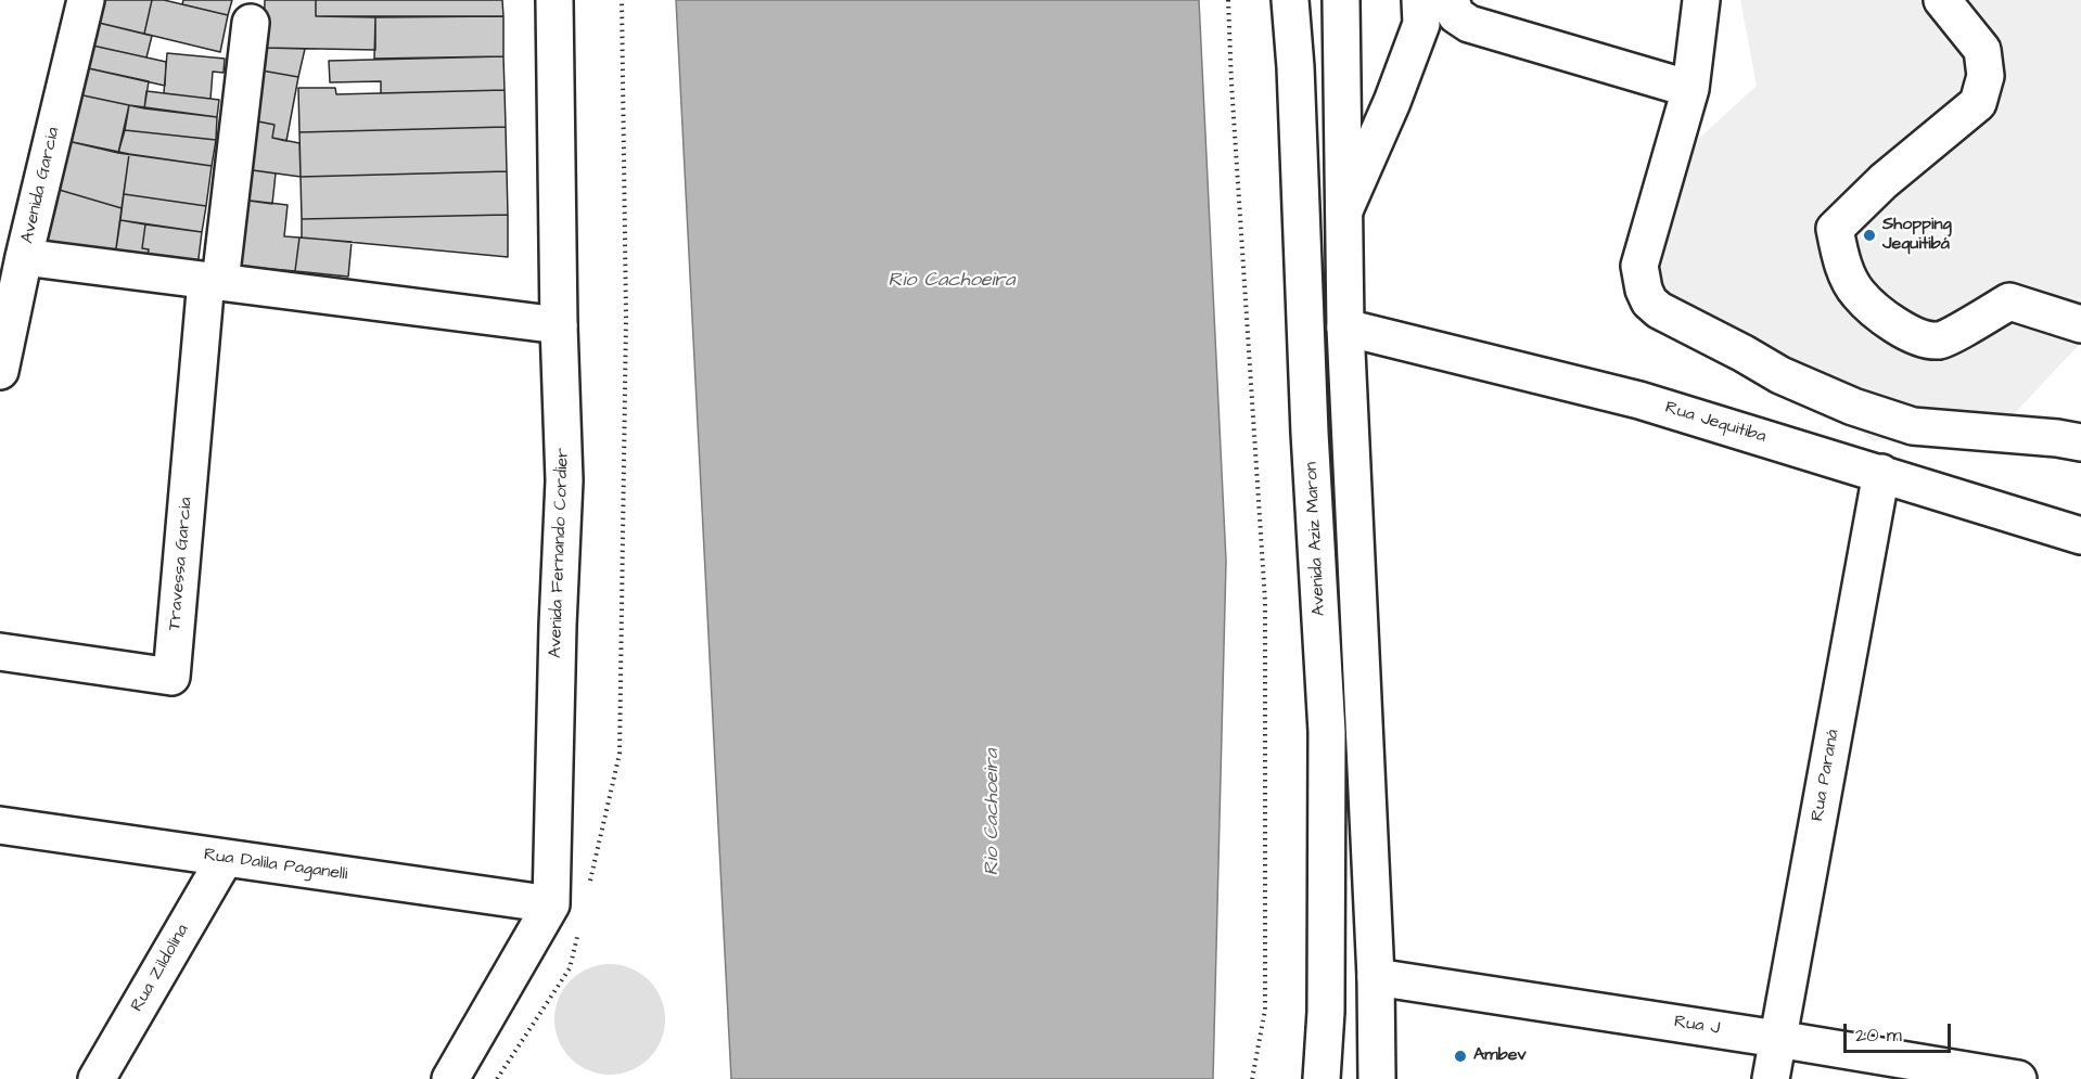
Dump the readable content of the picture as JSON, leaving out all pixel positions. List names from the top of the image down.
{
  "streets": {
    "street": [
      "Avenida Garcia",
      "Rua Jequitiba",
      "Avenida Aziz Maron",
      "Avenida Fernando Cordier",
      "Travessa Garcia",
      "Rua Paraná",
      "Rua Dalila Paganelli",
      "Rua Zildolina",
      "Rua J"
    ]
  },
  "crossings": [
    ["Rua Jequitiba", "Rua Paraná"],
    ["Avenida Fernando Cordier", "Rua Dalila Paganelli"],
    ["Rua Paraná", "Rua J"],
    ["Rua Dalila Paganelli", "Rua Zildolina"]
  ],
  "water": ["Rio Cachoeira"],
  "places": ["Shopping Jequitibá", "Ambev"],
  "scale_bar": "20 m"
}
